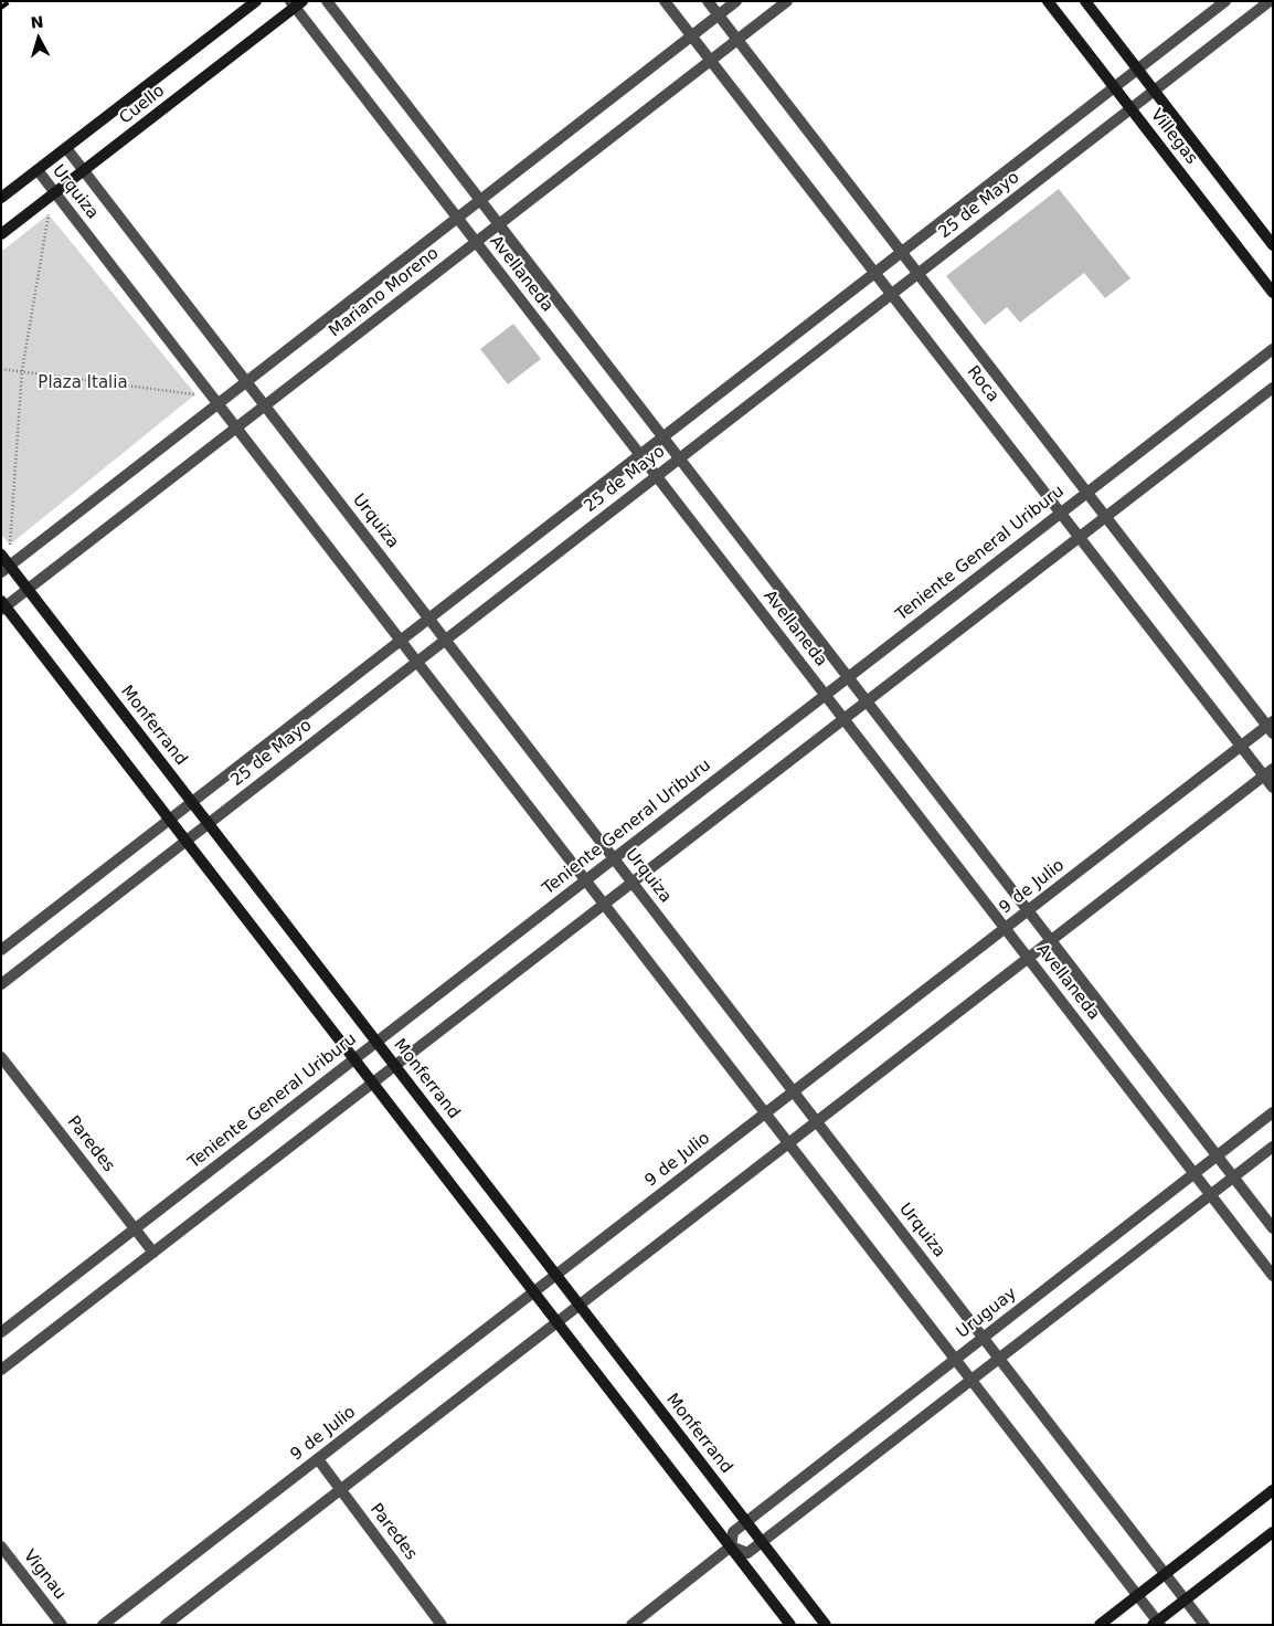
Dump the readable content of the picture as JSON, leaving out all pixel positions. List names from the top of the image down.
{
  "streets": {
    "street": [
      "Cuello",
      "Villegas",
      "Urquiza",
      "25 de Mayo",
      "Avellaneda",
      "Mariano Moreno",
      "Roca",
      "Teniente General Uriburu",
      "Monferrand",
      "9 de Julio",
      "Paredes",
      "Uruguay",
      "Vignau"
    ]
  },
  "crossings": [
    ["Cuello", "Urquiza"],
    ["Cuello", "Avellaneda"],
    ["Villegas", "25 de Mayo"],
    ["Urquiza", "25 de Mayo"],
    ["Urquiza", "Mariano Moreno"],
    ["Urquiza", "Teniente General Uriburu"],
    ["Urquiza", "9 de Julio"],
    ["Urquiza", "Uruguay"],
    ["25 de Mayo", "Avellaneda"],
    ["25 de Mayo", "Roca"],
    ["25 de Mayo", "Monferrand"],
    ["Avellaneda", "Mariano Moreno"],
    ["Avellaneda", "Teniente General Uriburu"],
    ["Avellaneda", "9 de Julio"],
    ["Avellaneda", "Uruguay"],
    ["Mariano Moreno", "Roca"],
    ["Mariano Moreno", "Monferrand"],
    ["Roca", "Teniente General Uriburu"],
    ["Roca", "9 de Julio"],
    ["Teniente General Uriburu", "Monferrand"],
    ["Teniente General Uriburu", "Paredes"],
    ["Monferrand", "9 de Julio"],
    ["Monferrand", "Uruguay"],
    ["9 de Julio", "Paredes"]
  ],
  "parks": ["Plaza Italia"],
  "north": "top"
}
